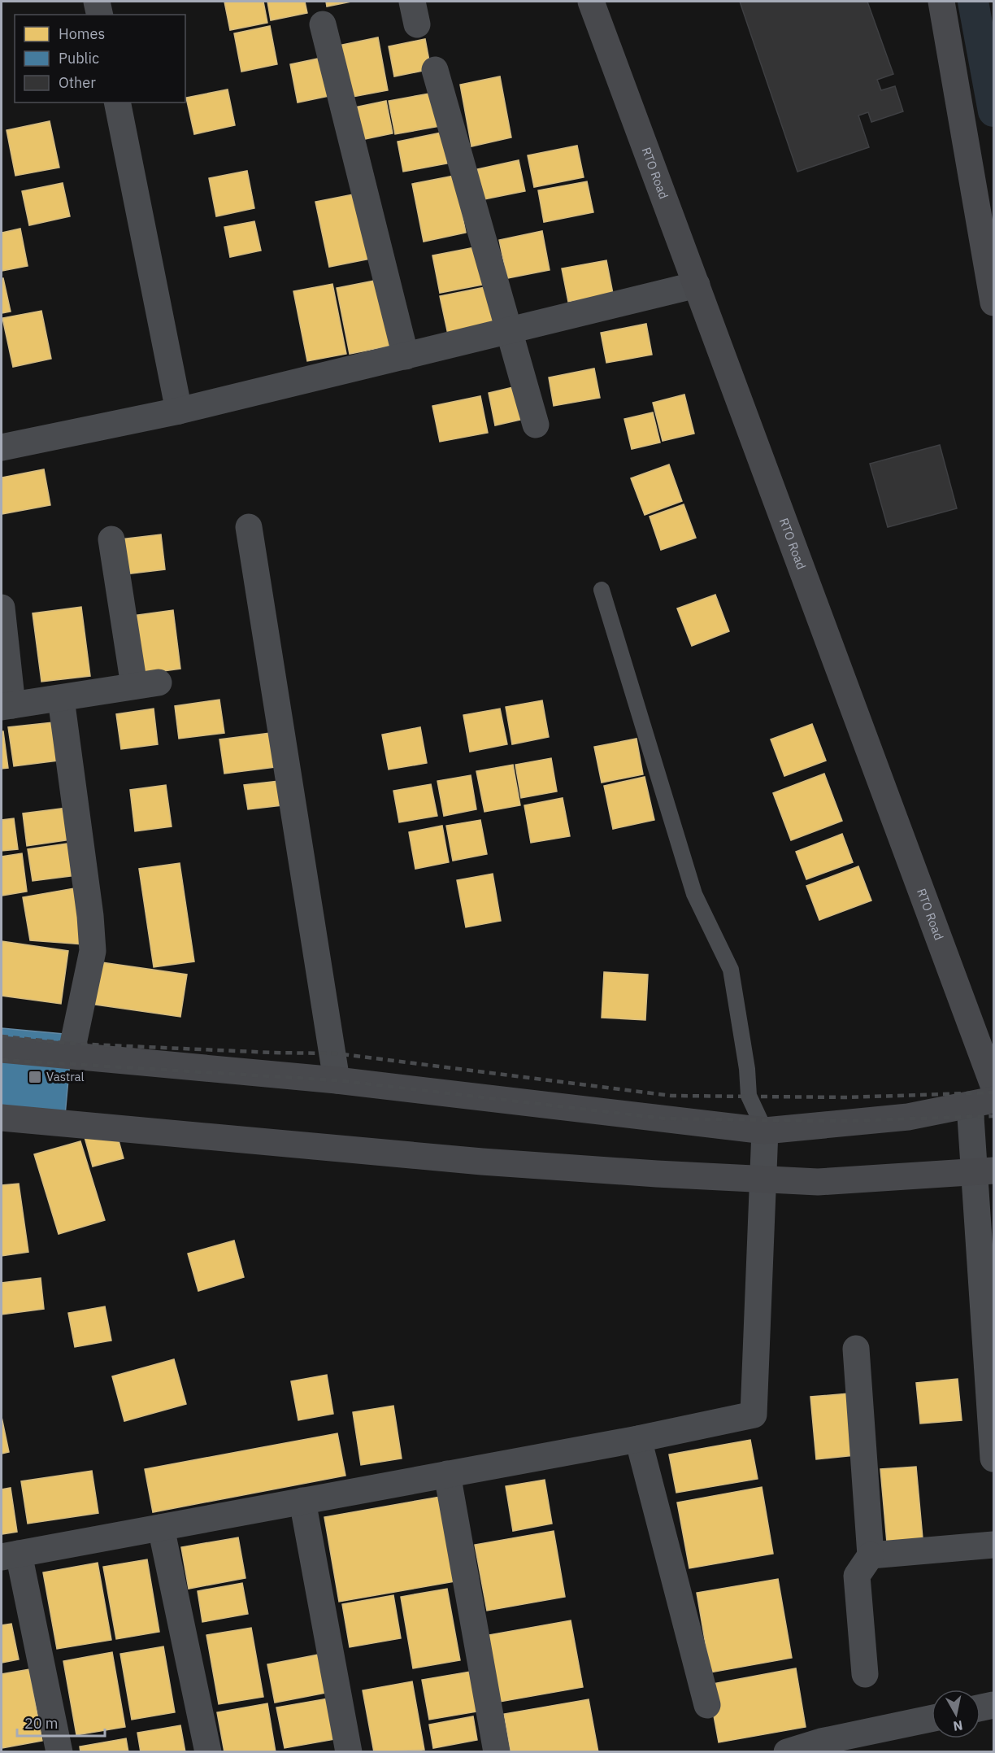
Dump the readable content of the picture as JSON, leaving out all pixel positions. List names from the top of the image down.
{
  "streets": {
    "main road": ["RTO Road"]
  },
  "places": {
    "transit": ["Vastral"]
  },
  "legend": ["Homes", "Public", "Other"],
  "scale_bar": "20 m",
  "north": "bottom"
}
